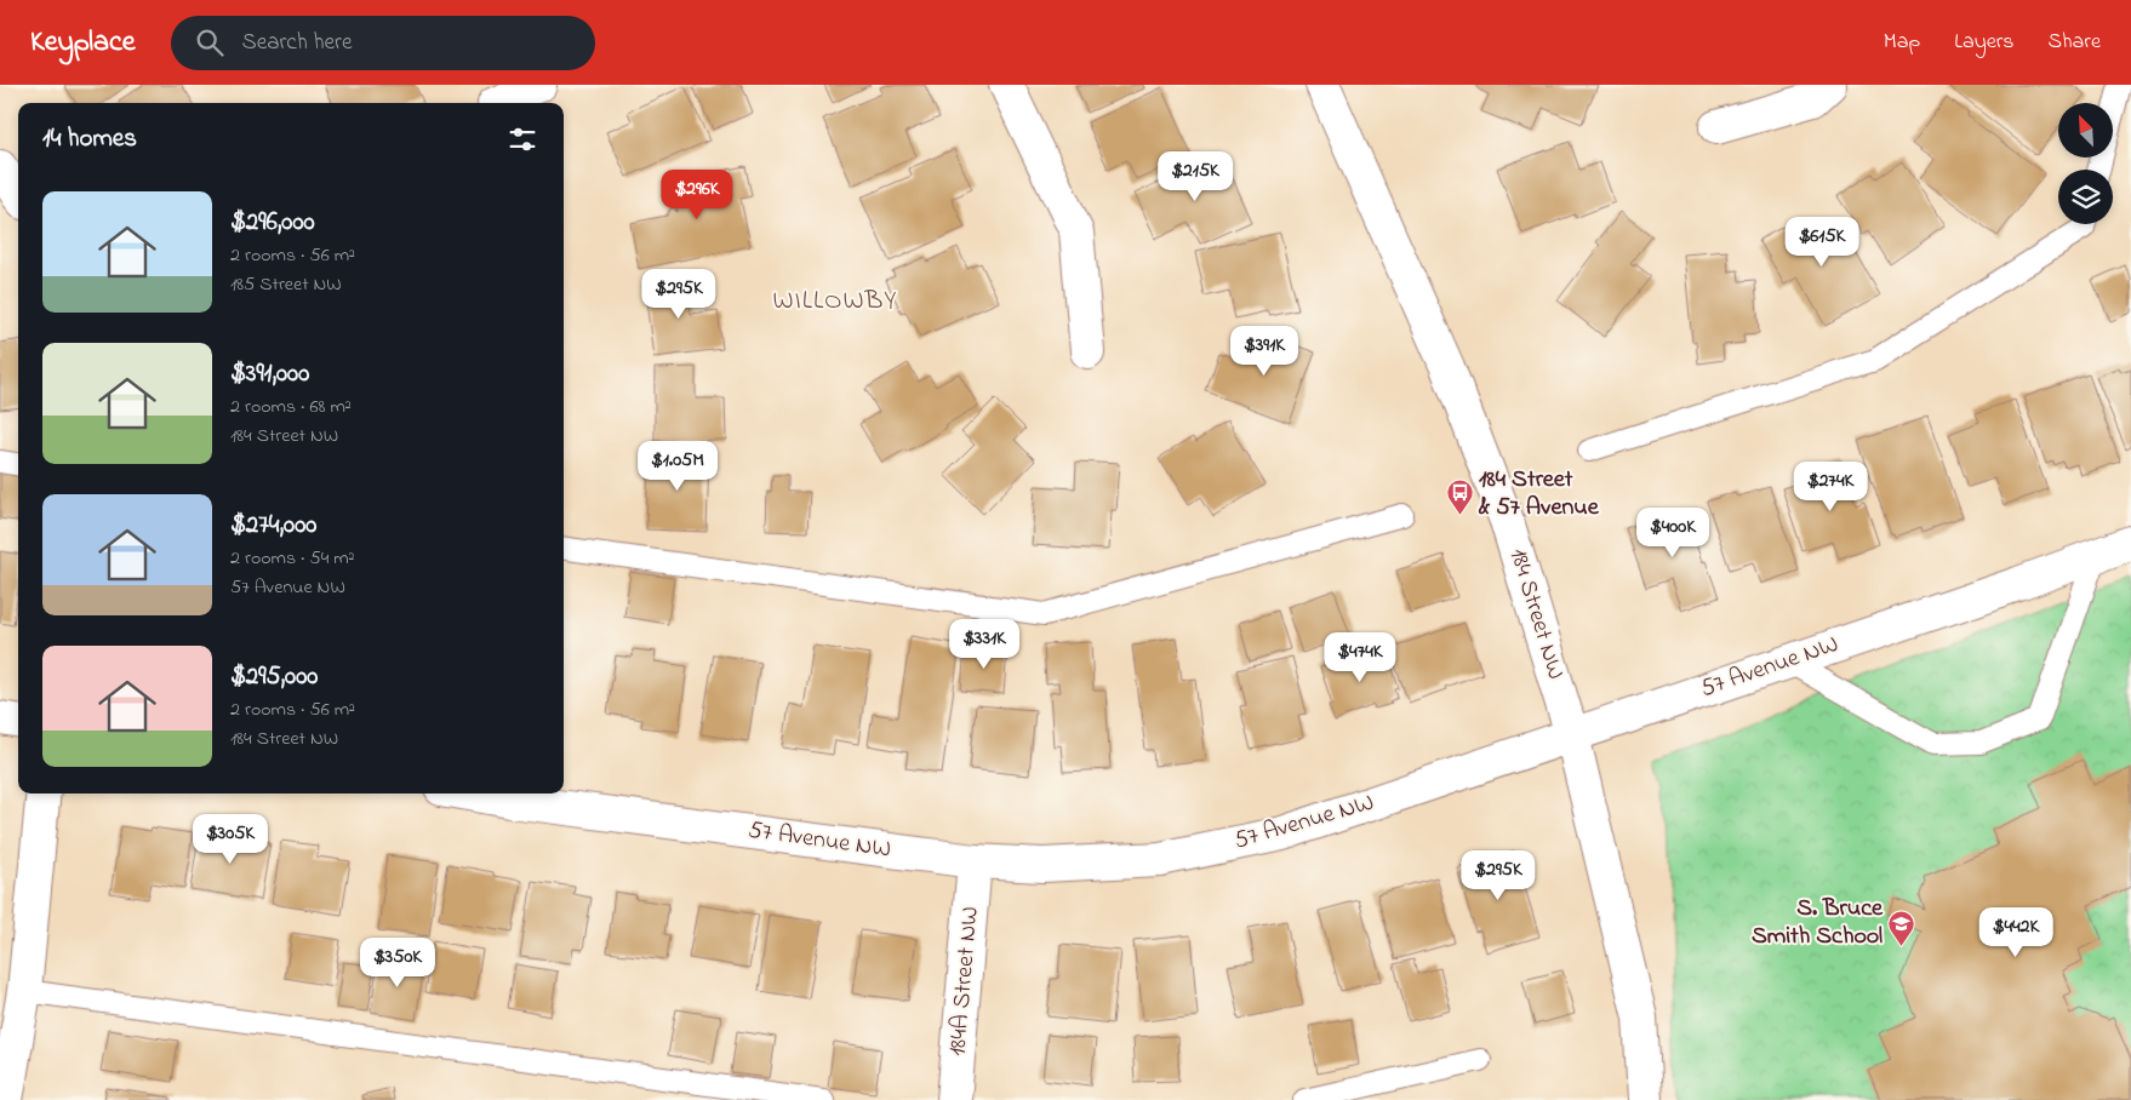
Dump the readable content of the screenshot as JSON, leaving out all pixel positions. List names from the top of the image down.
{
  "streets": {
    "street": ["184 Street NW", "57 Avenue NW", "184A Street NW"]
  },
  "crossings": [
    ["184 Street NW", "57 Avenue NW"],
    ["57 Avenue NW", "184A Street NW"]
  ],
  "districts": ["WILLOWBY"],
  "places": {
    "bus stop": ["184 Street & 57 Avenue"],
    "school or university": ["S. Bruce Smith School"]
  },
  "north": "top left",
  "page": {
    "header": "Keyplace",
    "search": "Search here",
    "nav": ["Map", "Layers", "Share"],
    "heading": "14 homes",
    "price": [
      "$215K",
      "$296K",
      "$615K",
      "$295K",
      "$391K",
      "$1.05M",
      "$274K",
      "$400K",
      "$331K",
      "$474K",
      "$305K",
      "$295K",
      "$442K",
      "$350K"
    ],
    "list": [
      {
        "name": "$296,000",
        "note": "2 rooms · 56 m² · 185 Street NW"
      },
      {
        "name": "$391,000",
        "note": "2 rooms · 68 m² · 184 Street NW"
      },
      {
        "name": "$274,000",
        "note": "2 rooms · 54 m² · 57 Avenue NW"
      },
      {
        "name": "$295,000",
        "note": "2 rooms · 56 m² · 184 Street NW"
      }
    ]
  }
}
